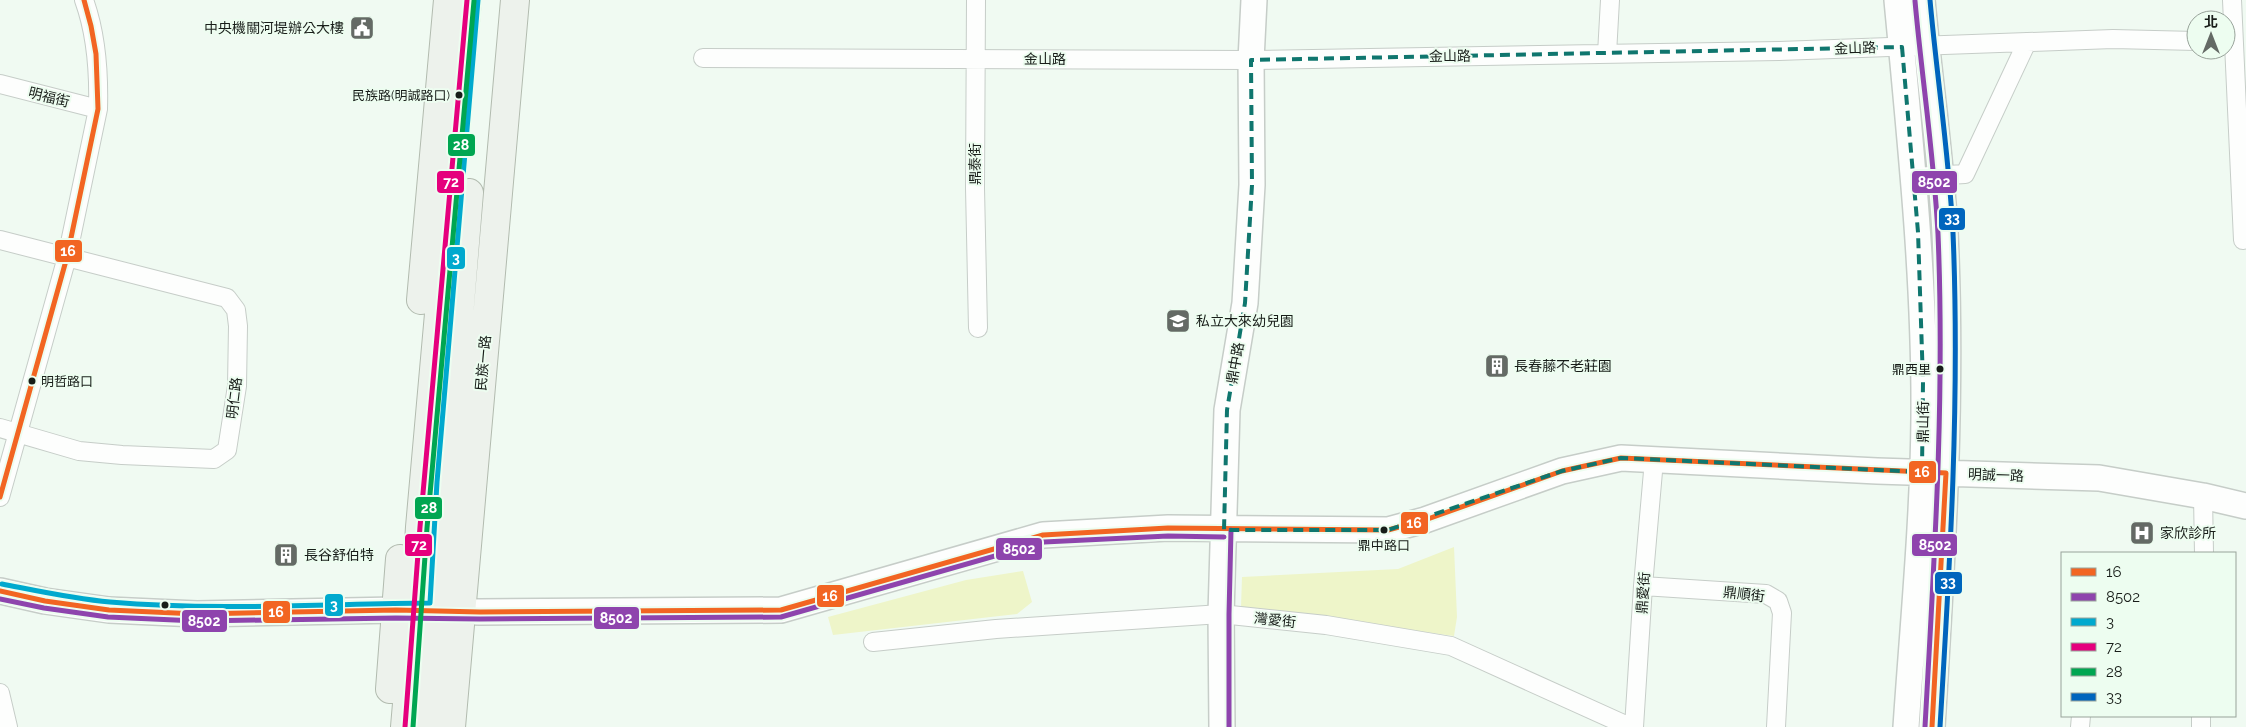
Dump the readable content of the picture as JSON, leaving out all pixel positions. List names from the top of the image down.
{
  "streets": {
    "main road": ["民族一路"],
    "street": [
      "金山路",
      "明福街",
      "鼎泰街",
      "鼎中路",
      "明仁路",
      "鼎山街",
      "明誠一路",
      "鼎愛街",
      "鼎順街",
      "灣愛街"
    ]
  },
  "crossings": [
    ["金山路", "鼎泰街"],
    ["金山路", "鼎中路"],
    ["金山路", "鼎山街"],
    ["民族一路", "明誠一路"],
    ["鼎中路", "明誠一路"],
    ["鼎中路", "灣愛街"],
    ["鼎山街", "明誠一路"],
    ["明誠一路", "鼎愛街"],
    ["鼎愛街", "鼎順街"]
  ],
  "places": {
    "public building": ["中央機關河堤辦公大樓"],
    "other": [
      "民族路(明誠路口)",
      "鼎西里",
      "明哲路口",
      "鼎中路口"
    ],
    "school or university": ["私立大來幼兒園"],
    "building": ["長春藤不老莊園", "長谷舒伯特"],
    "hospital": ["家欣診所"]
  },
  "lines": [
    "transit line 16",
    "transit line 3",
    "transit line 72",
    "transit line 33",
    "transit line 8502",
    "transit line 28"
  ],
  "legend": [
    "16",
    "8502",
    "3",
    "72",
    "28",
    "33"
  ],
  "north": "top"
}
